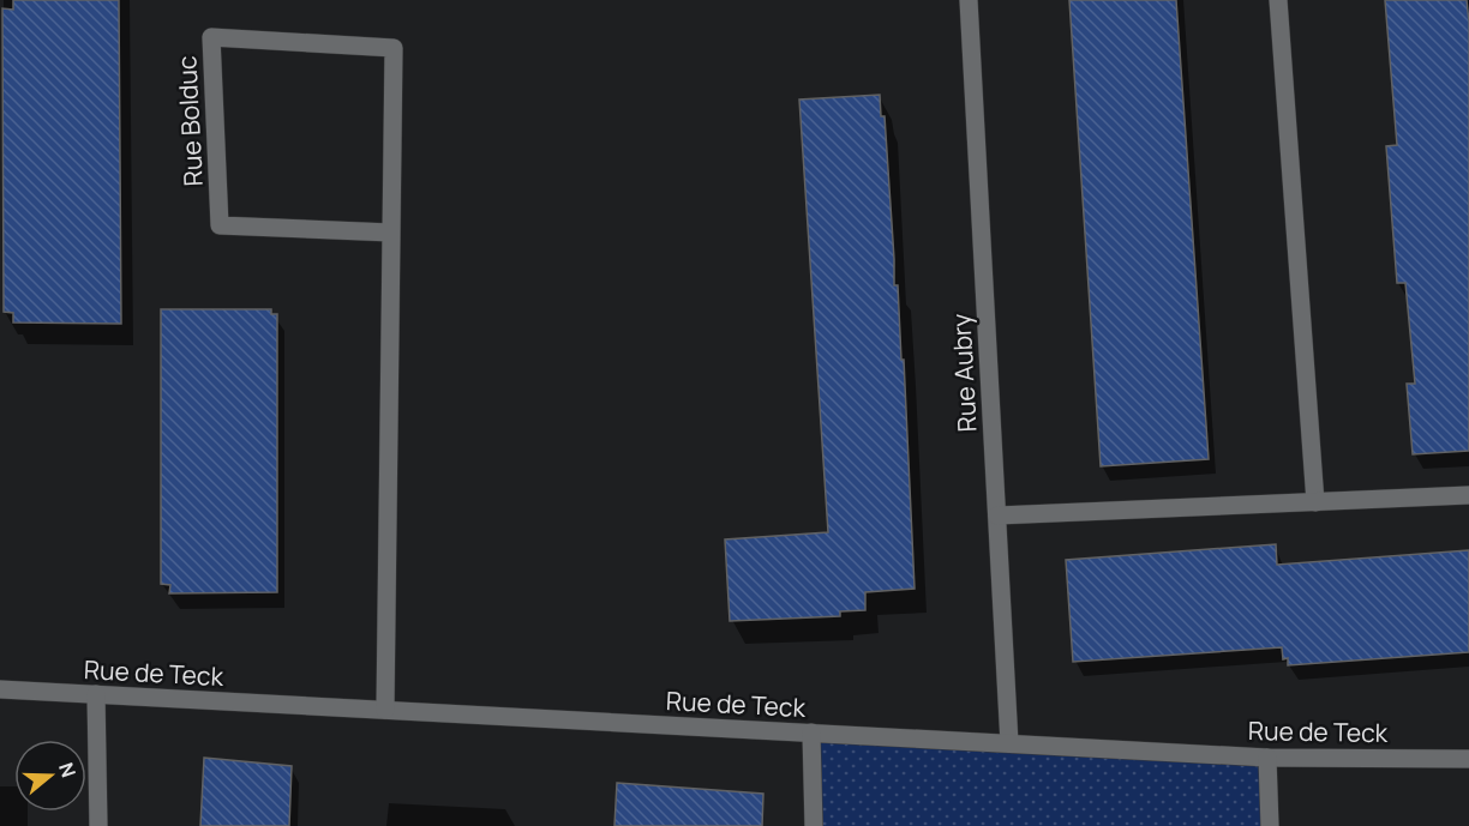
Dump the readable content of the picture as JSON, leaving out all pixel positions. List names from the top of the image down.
{
  "streets": {
    "street": ["Rue Bolduc", "Rue Aubry", "Rue de Teck"]
  },
  "crossings": [
    ["Rue Bolduc", "Rue de Teck"],
    ["Rue Aubry", "Rue de Teck"]
  ],
  "north": "right"
}
